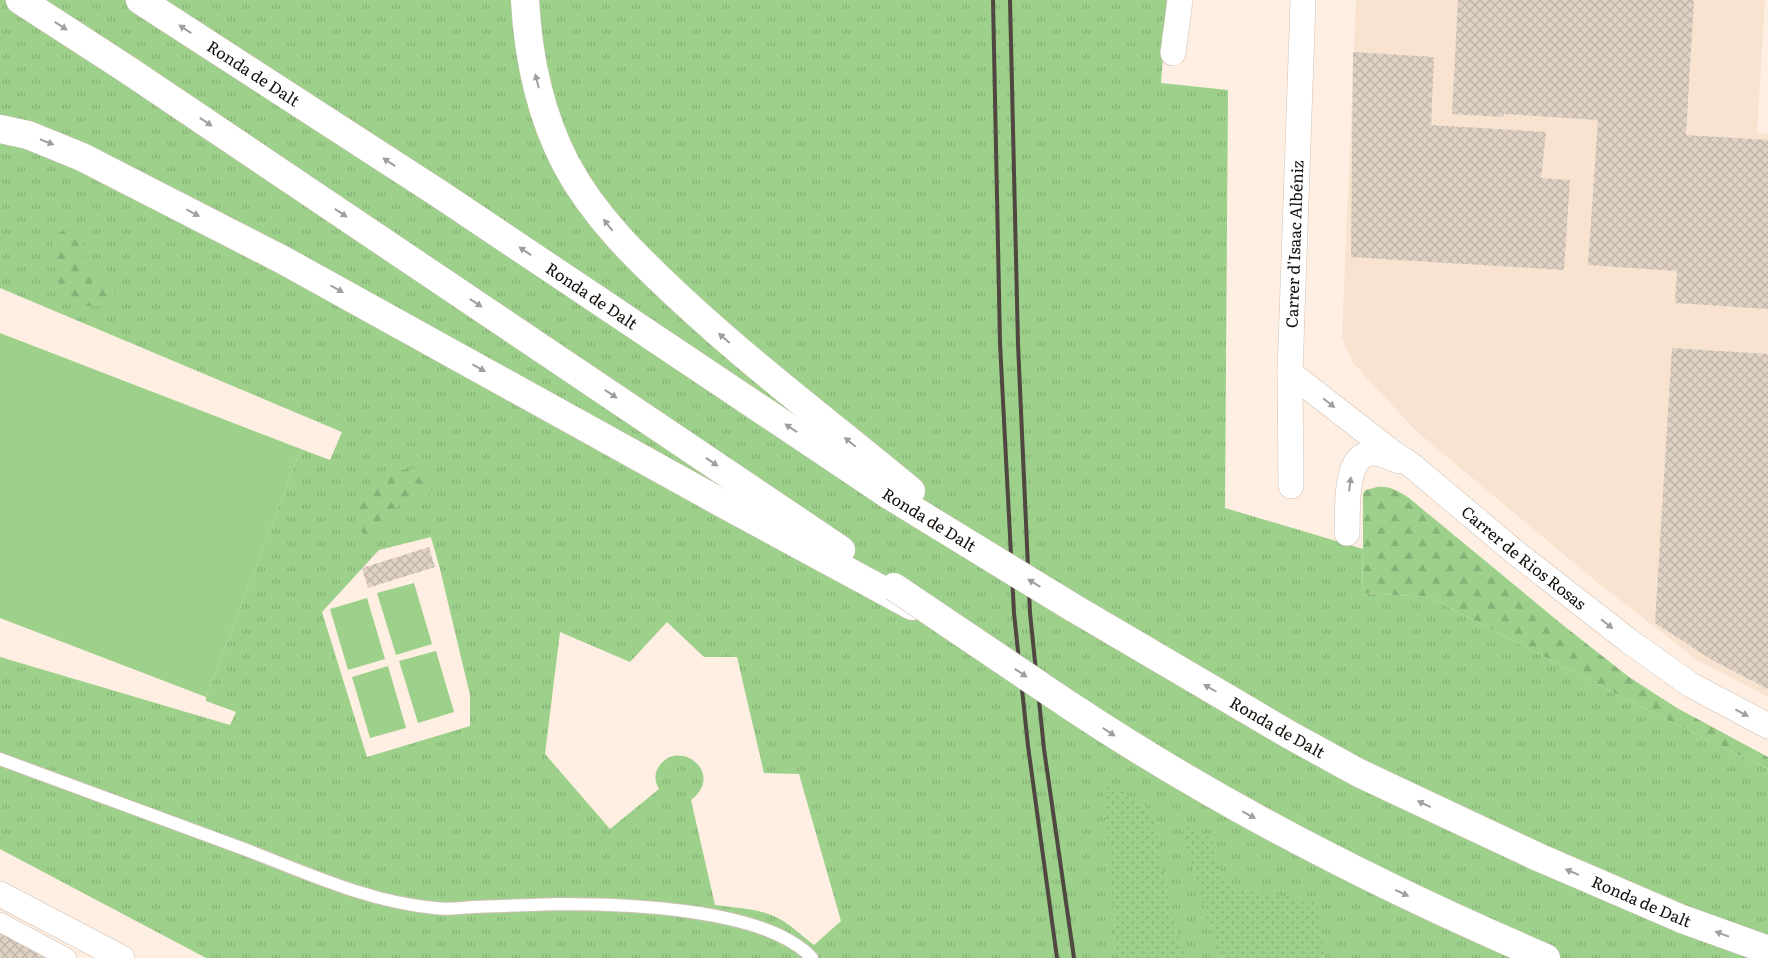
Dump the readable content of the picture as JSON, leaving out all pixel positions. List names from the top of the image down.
{
  "streets": {
    "highway": ["Ronda de Dalt"],
    "street": ["Carrer d'Isaac Albéniz", "Carrer de Rios Rosas"]
  },
  "crossings": [
    ["Carrer d'Isaac Albéniz", "Carrer de Rios Rosas"]
  ],
  "one_way": ["Carrer de Rios Rosas"]
}
